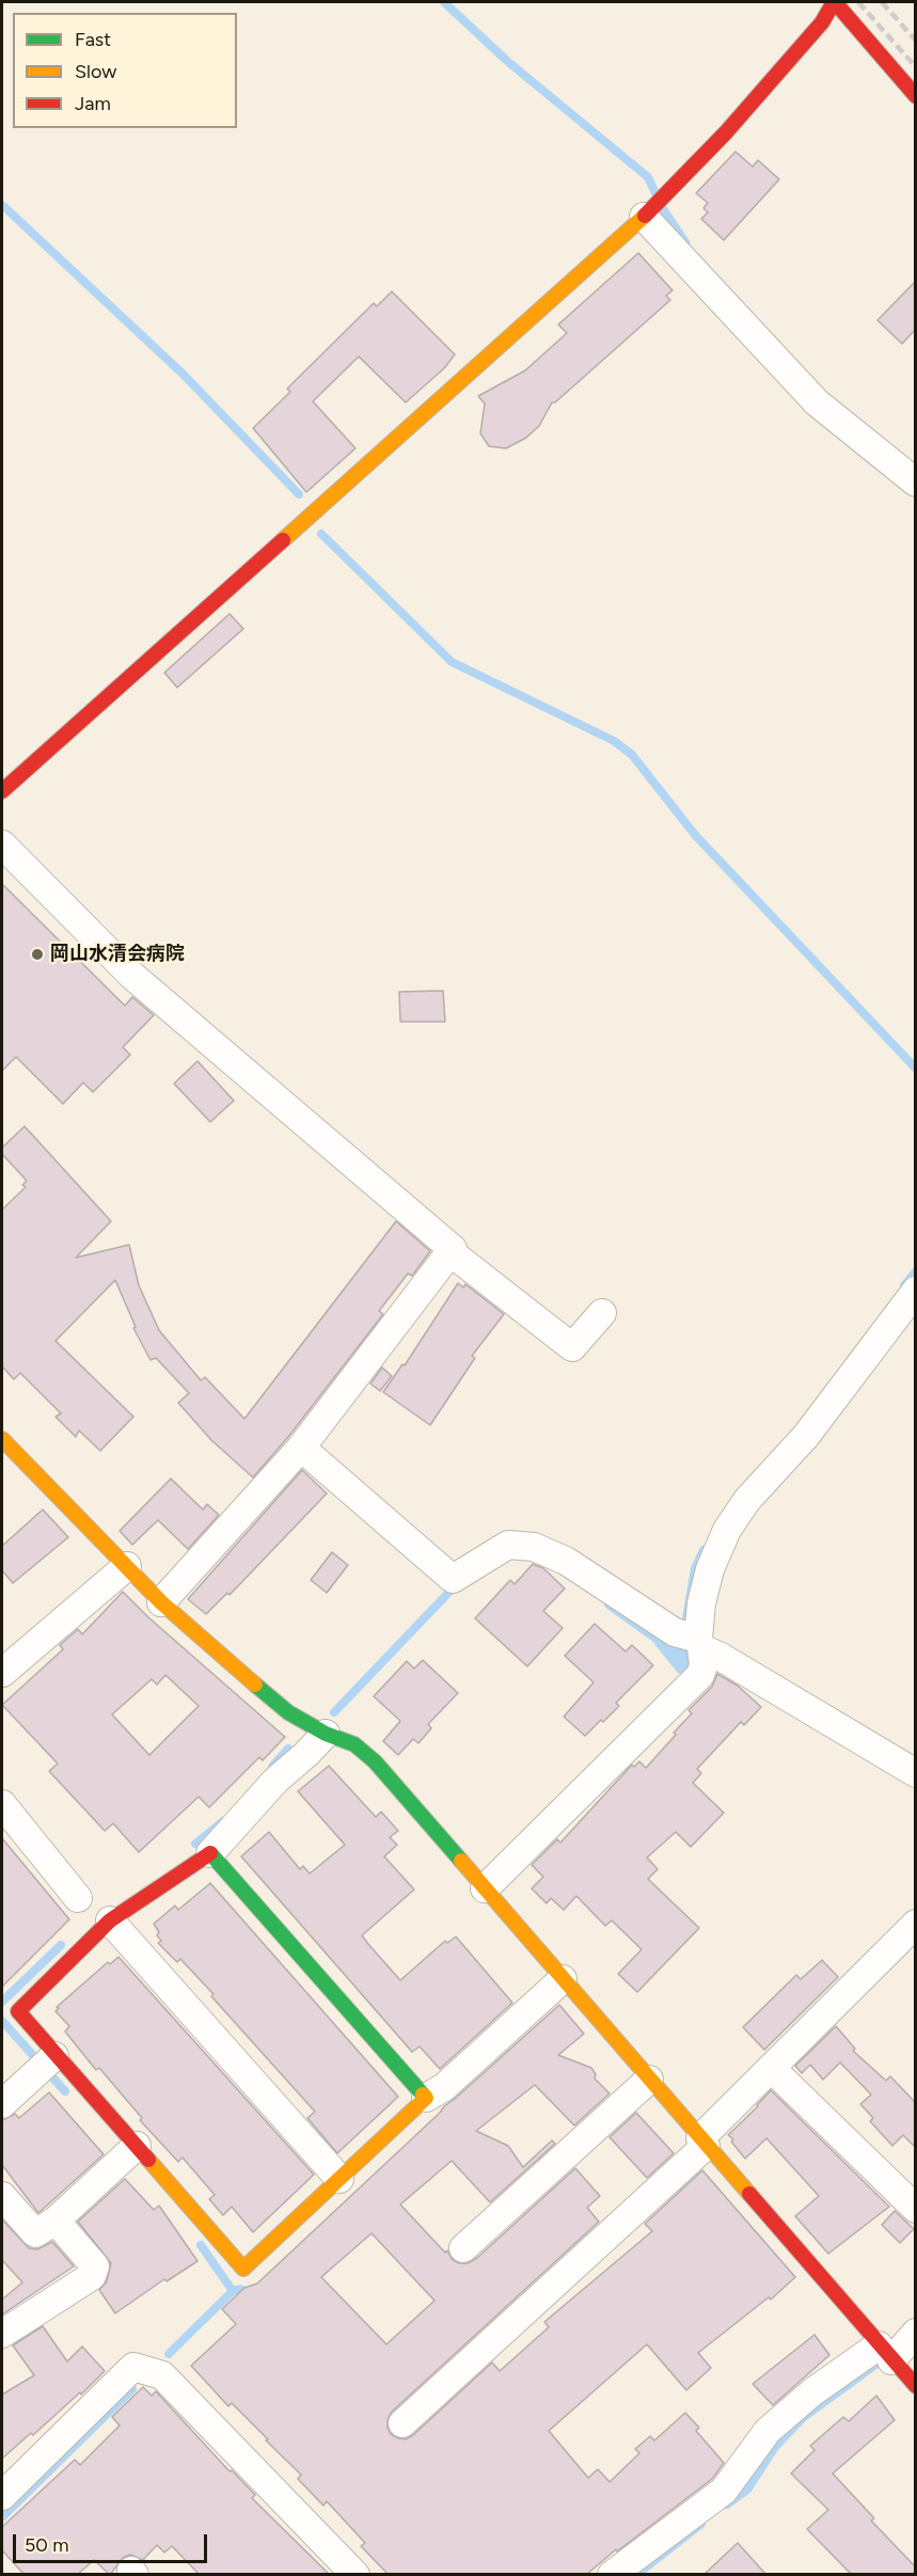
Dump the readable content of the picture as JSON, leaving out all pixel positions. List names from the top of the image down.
{
  "places": ["岡山水清会病院"],
  "legend": ["Fast", "Slow", "Jam"],
  "scale_bar": "50 m"
}
